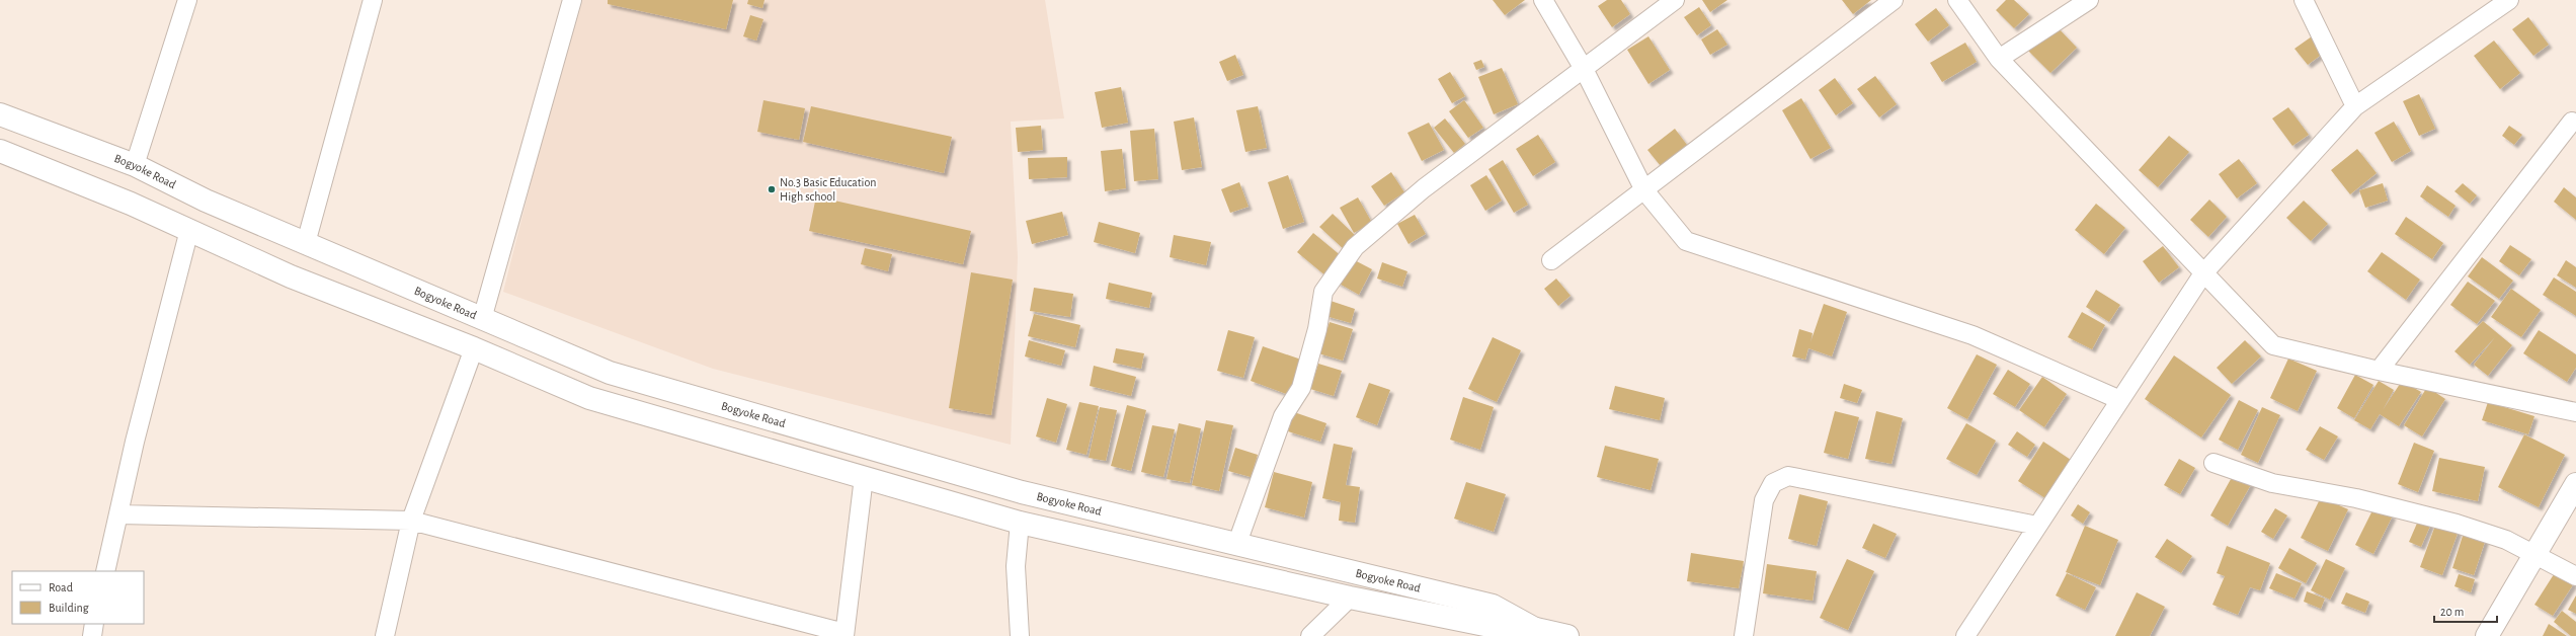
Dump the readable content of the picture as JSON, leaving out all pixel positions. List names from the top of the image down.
{
  "streets": {
    "main road": ["Bogyoke Road"]
  },
  "places": ["No.3 Basic Education High school"],
  "legend": ["Road", "Building"],
  "scale_bar": "20 m"
}
